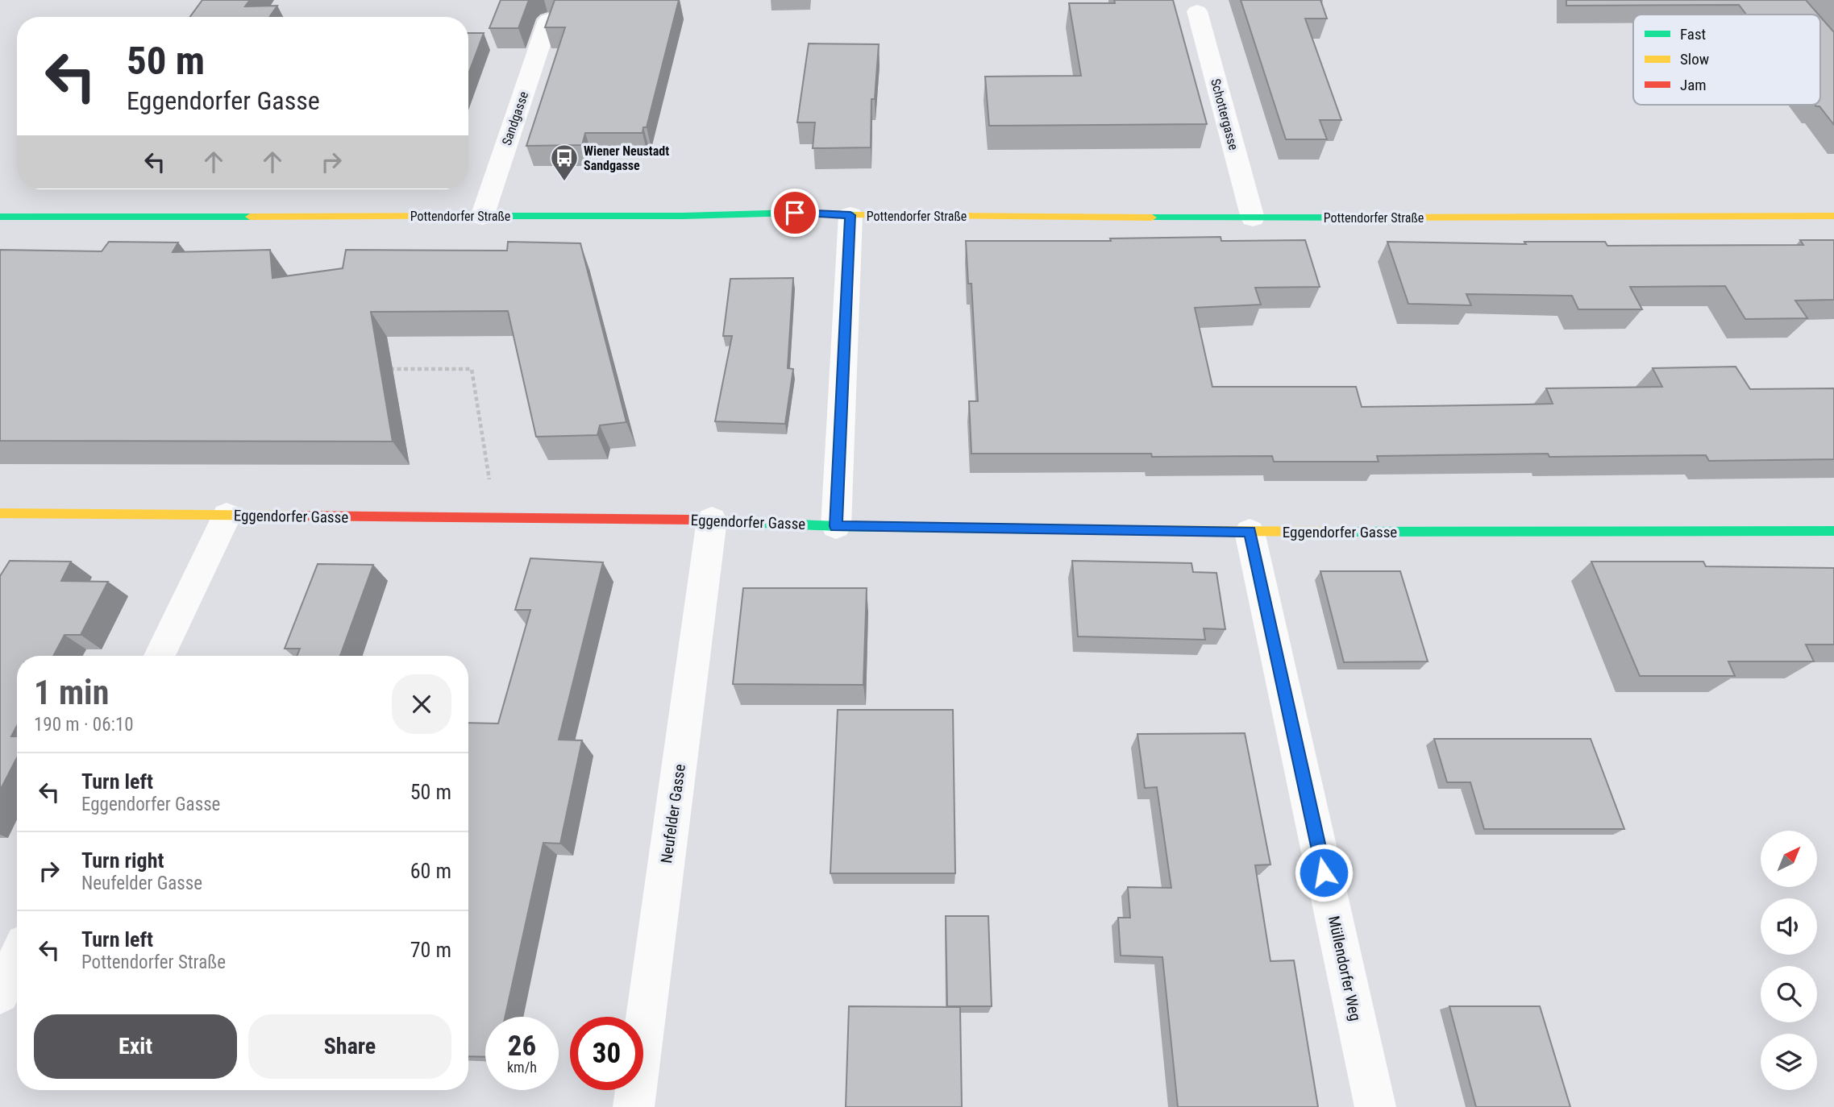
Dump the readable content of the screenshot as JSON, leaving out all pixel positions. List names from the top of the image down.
{
  "streets": {
    "main road": ["Pottendorfer Straße", "Eggendorfer Gasse"],
    "street": [
      "Schottergasse",
      "Sandgasse",
      "Neufelder Gasse",
      "Müllendorfer Weg"
    ]
  },
  "crossings": [
    ["Schottergasse", "Pottendorfer Straße"],
    ["Sandgasse", "Pottendorfer Straße"],
    ["Eggendorfer Gasse", "Neufelder Gasse"],
    ["Eggendorfer Gasse", "Müllendorfer Weg"]
  ],
  "places": {
    "bus stop": ["Wiener Neustadt Sandgasse"]
  },
  "legend": ["Fast", "Slow", "Jam"],
  "north": "top right",
  "page": {
    "turn": ["50 m", "Eggendorfer Gasse"],
    "heading": ["1 min", "190 m · 06:10"],
    "list": [
      {
        "name": "Turn left",
        "note": "Eggendorfer Gasse",
        "value": "50 m"
      },
      {
        "name": "Turn right",
        "note": "Neufelder Gasse",
        "value": "60 m"
      },
      {
        "name": "Turn left",
        "note": "Pottendorfer Straße",
        "value": "70 m"
      }
    ],
    "buttons": ["Exit", "Share"],
    "speed": "26 km/h",
    "limit": "30"
  }
}
